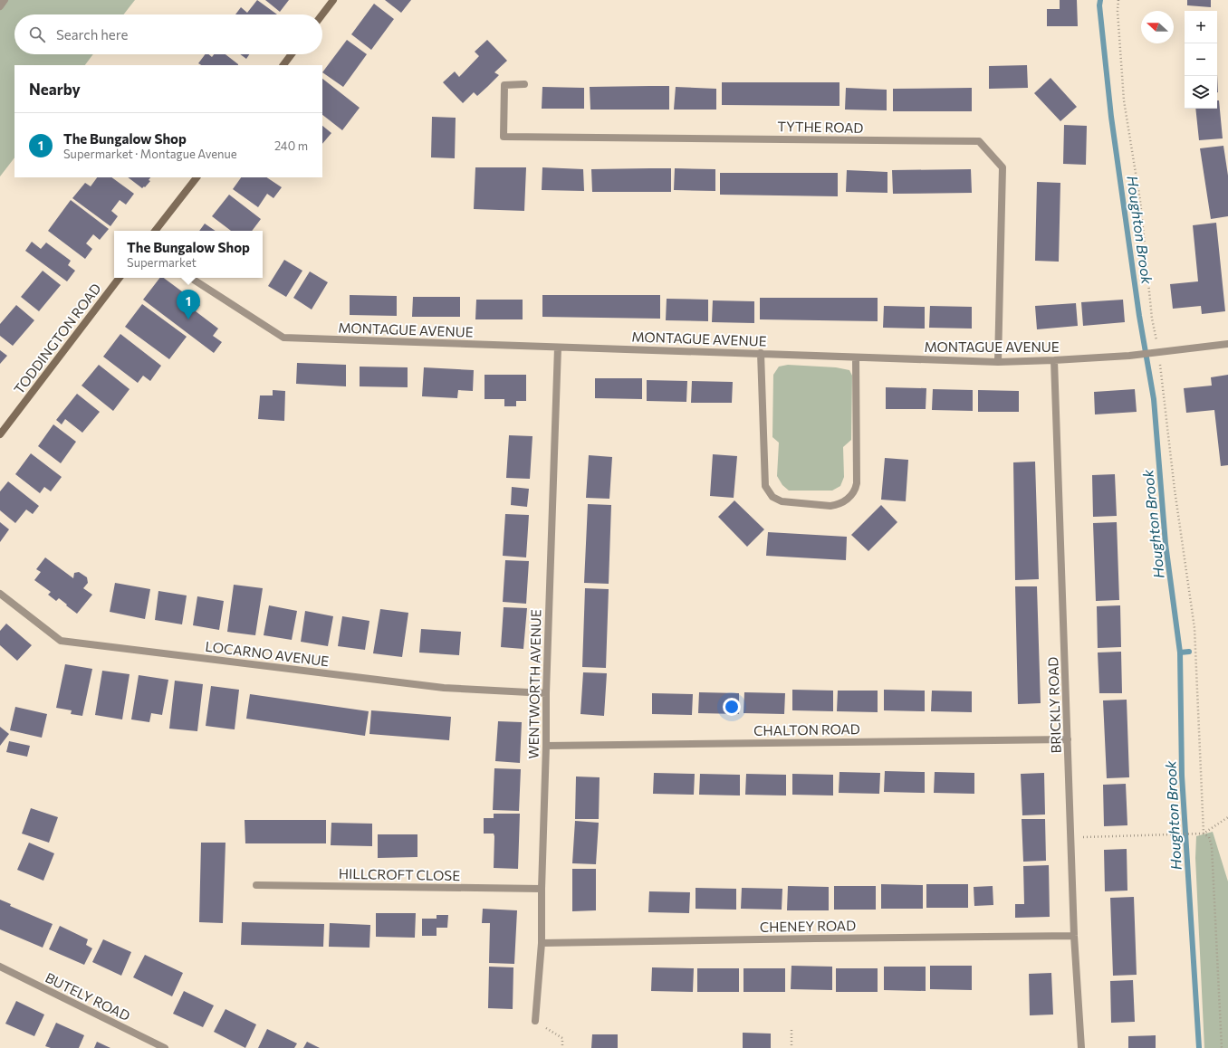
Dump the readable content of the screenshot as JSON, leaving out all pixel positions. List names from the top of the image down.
{
  "streets": {
    "main road": ["TODDINGTON ROAD"],
    "street": [
      "TYTHE ROAD",
      "MONTAGUE AVENUE",
      "LOCARNO AVENUE",
      "WENTWORTH AVENUE",
      "BRICKLY ROAD",
      "CHALTON ROAD",
      "HILLCROFT CLOSE",
      "CHENEY ROAD",
      "BUTELY ROAD"
    ]
  },
  "crossings": [
    ["TYTHE ROAD", "MONTAGUE AVENUE"],
    ["MONTAGUE AVENUE", "WENTWORTH AVENUE"],
    ["MONTAGUE AVENUE", "BRICKLY ROAD"],
    ["LOCARNO AVENUE", "WENTWORTH AVENUE"],
    ["WENTWORTH AVENUE", "CHALTON ROAD"],
    ["WENTWORTH AVENUE", "HILLCROFT CLOSE"],
    ["WENTWORTH AVENUE", "CHENEY ROAD"],
    ["BRICKLY ROAD", "CHALTON ROAD"],
    ["BRICKLY ROAD", "CHENEY ROAD"]
  ],
  "water": ["Houghton Brook"],
  "north": "left",
  "page": {
    "map_buttons": ["+", "−"],
    "search": "Search here",
    "heading": "Nearby",
    "list": [
      {
        "mark": "1",
        "name": "The Bungalow Shop",
        "note": "Supermarket · Montague Avenue",
        "value": "240 m"
      }
    ],
    "popup": ["The Bungalow Shop", "Supermarket"],
    "pins": "1"
  }
}
